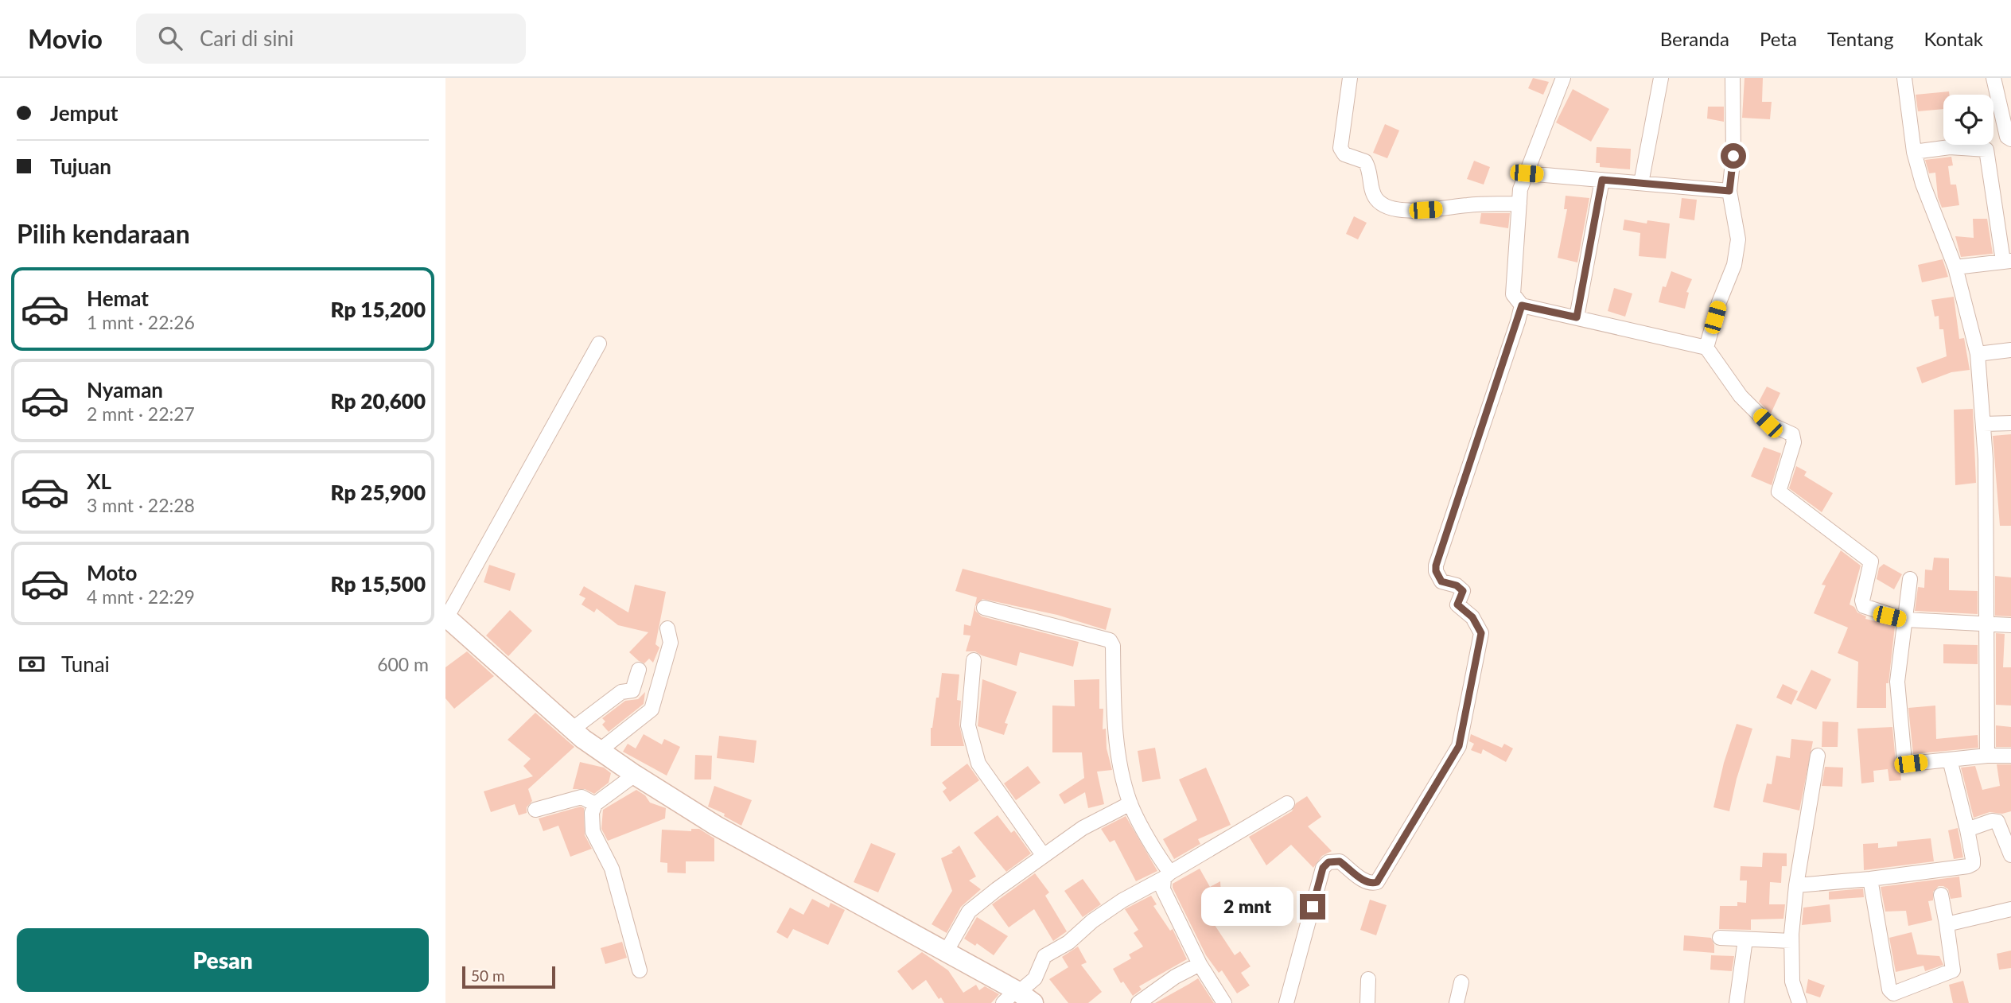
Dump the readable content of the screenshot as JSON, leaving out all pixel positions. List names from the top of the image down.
{
  "scale_bar": "50 m",
  "page": {
    "header": "Movio",
    "search": "Cari di sini",
    "nav": [
      "Beranda",
      "Peta",
      "Tentang",
      "Kontak"
    ],
    "banner": ["Jemput", "Tujuan"],
    "heading": "Pilih kendaraan",
    "list": [
      {
        "name": "Hemat",
        "note": "1 mnt · 22:26",
        "value": "Rp 15,200"
      },
      {
        "name": "Nyaman",
        "note": "2 mnt · 22:27",
        "value": "Rp 20,600"
      },
      {
        "name": "XL",
        "note": "3 mnt · 22:28",
        "value": "Rp 25,900"
      },
      {
        "name": "Moto",
        "note": "4 mnt · 22:29",
        "value": "Rp 15,500"
      }
    ],
    "pay": ["Tunai", "600 m"],
    "bubble": "2 mnt",
    "buttons": "Pesan",
    "scale": "50 m"
  }
}
